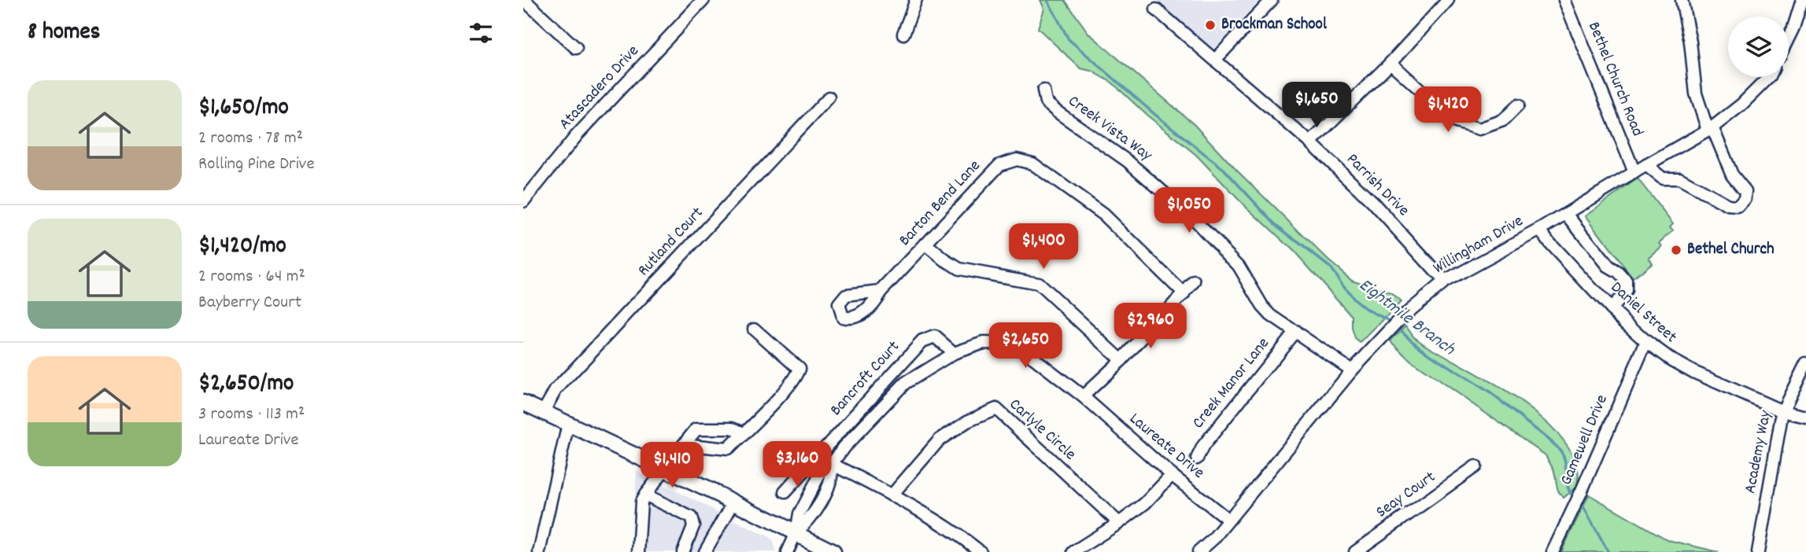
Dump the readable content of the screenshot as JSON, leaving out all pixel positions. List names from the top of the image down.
{
  "streets": {
    "street": [
      "Bethel Church Road",
      "Atascadero Drive",
      "Creek Vista Way",
      "Parrish Drive",
      "Barton Bend Lane",
      "Rutland Court",
      "Willingham Drive",
      "Daniel Street",
      "Bancroft Court",
      "Creek Manor Lane",
      "Carlyle Circle",
      "Gamewell Drive",
      "Laureate Drive",
      "Academy Way",
      "Seay Court"
    ]
  },
  "crossings": [
    ["Bethel Church Road", "Willingham Drive"],
    ["Creek Vista Way", "Willingham Drive"],
    ["Creek Vista Way", "Creek Manor Lane"],
    ["Parrish Drive", "Willingham Drive"],
    ["Willingham Drive", "Daniel Street"],
    ["Willingham Drive", "Laureate Drive"],
    ["Daniel Street", "Gamewell Drive"],
    ["Daniel Street", "Academy Way"],
    ["Bancroft Court", "Laureate Drive"]
  ],
  "water": ["Eightmile Branch"],
  "places": ["Brockman School", "Bethel Church"],
  "page": {
    "heading": "8 homes",
    "list": [
      {
        "name": "$1,650/mo",
        "note": "2 rooms · 78 m² · Rolling Pine Drive"
      },
      {
        "name": "$1,420/mo",
        "note": "2 rooms · 64 m² · Bayberry Court"
      },
      {
        "name": "$2,650/mo",
        "note": "3 rooms · 113 m² · Laureate Drive"
      }
    ],
    "price": [
      "$1,650",
      "$1,420",
      "$1,050",
      "$1,400",
      "$2,960",
      "$2,650",
      "$3,160",
      "$1,410"
    ]
  }
}
